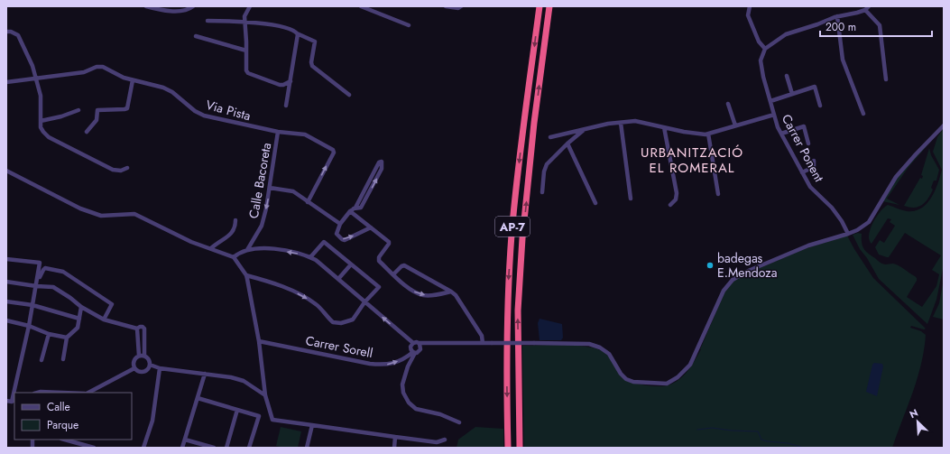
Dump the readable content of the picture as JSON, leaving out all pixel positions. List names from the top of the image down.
{
  "streets": {
    "highway": ["AP-7"],
    "street": [
      "Via Pista",
      "Carrer Ponent",
      "Calle Bacoreta",
      "Carrer Sorell"
    ]
  },
  "crossings": [
    ["Via Pista", "Calle Bacoreta"]
  ],
  "one_way": ["Calle Bacoreta", "Carrer Sorell"],
  "districts": ["URBANITZACIÓ EL ROMERAL"],
  "places": ["badegas E.Mendoza"],
  "legend": ["Calle", "Parque"],
  "scale_bar": "200 m",
  "north": "top left"
}
